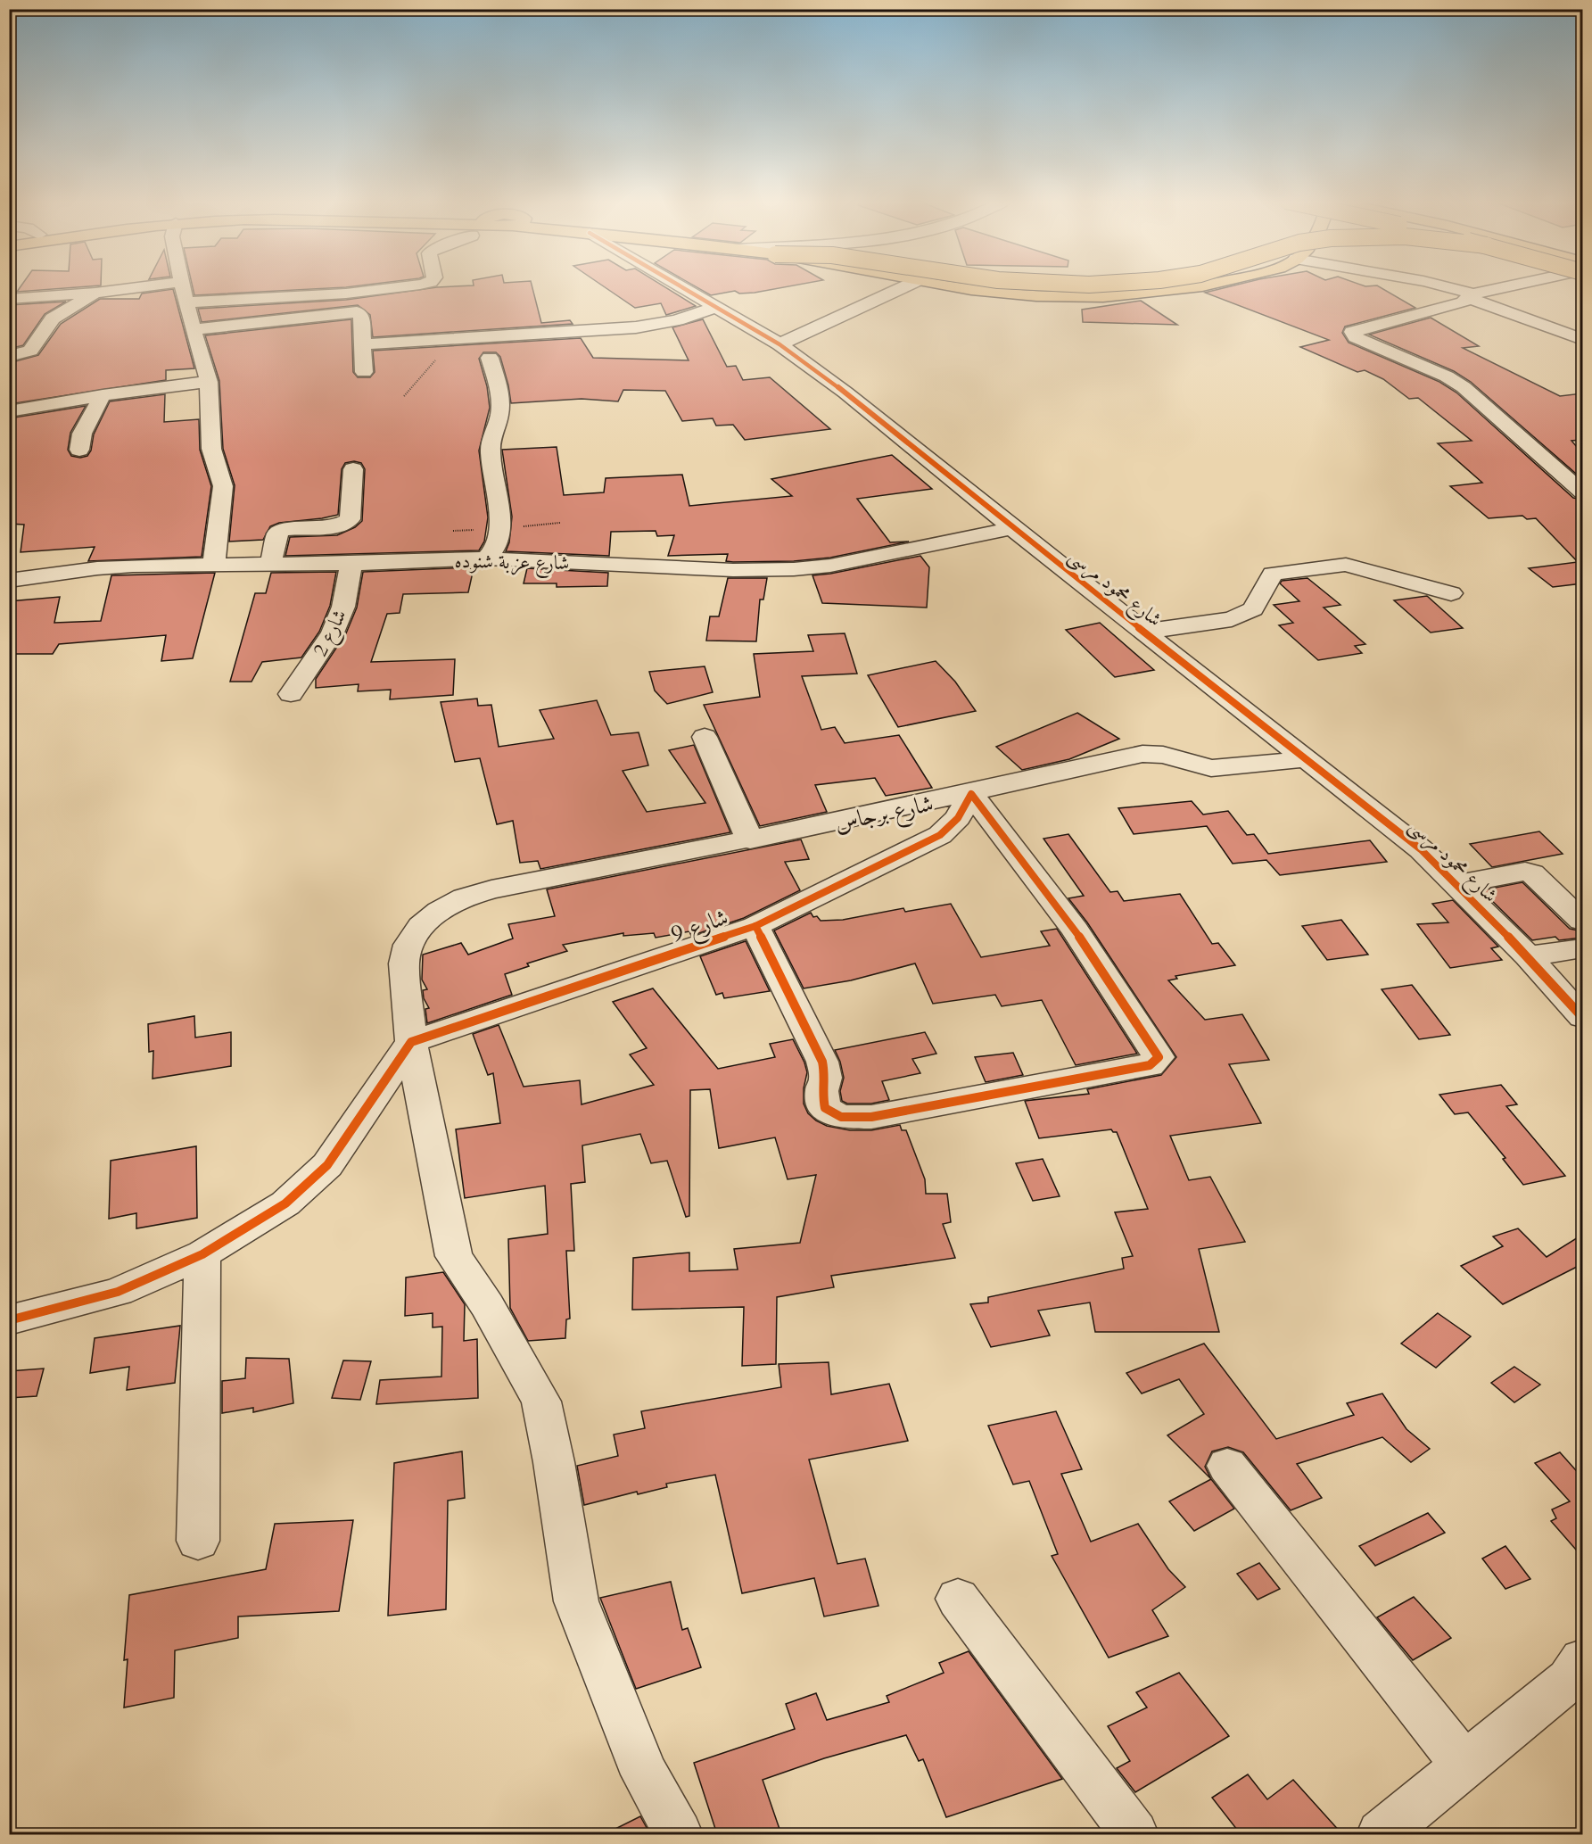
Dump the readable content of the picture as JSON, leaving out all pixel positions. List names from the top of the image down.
{
  "streets": {
    "street": [
      "شارع عزبة شنوده",
      "شارع محمود مرسى",
      "شارع 2",
      "شارع برجاس",
      "شارع 9"
    ]
  },
  "crossings": [
    ["شارع عزبة شنوده", "شارع محمود مرسى"],
    ["شارع عزبة شنوده", "شارع 2"],
    ["شارع محمود مرسى", "شارع برجاس"],
    ["شارع برجاس", "شارع 9"]
  ]
}
